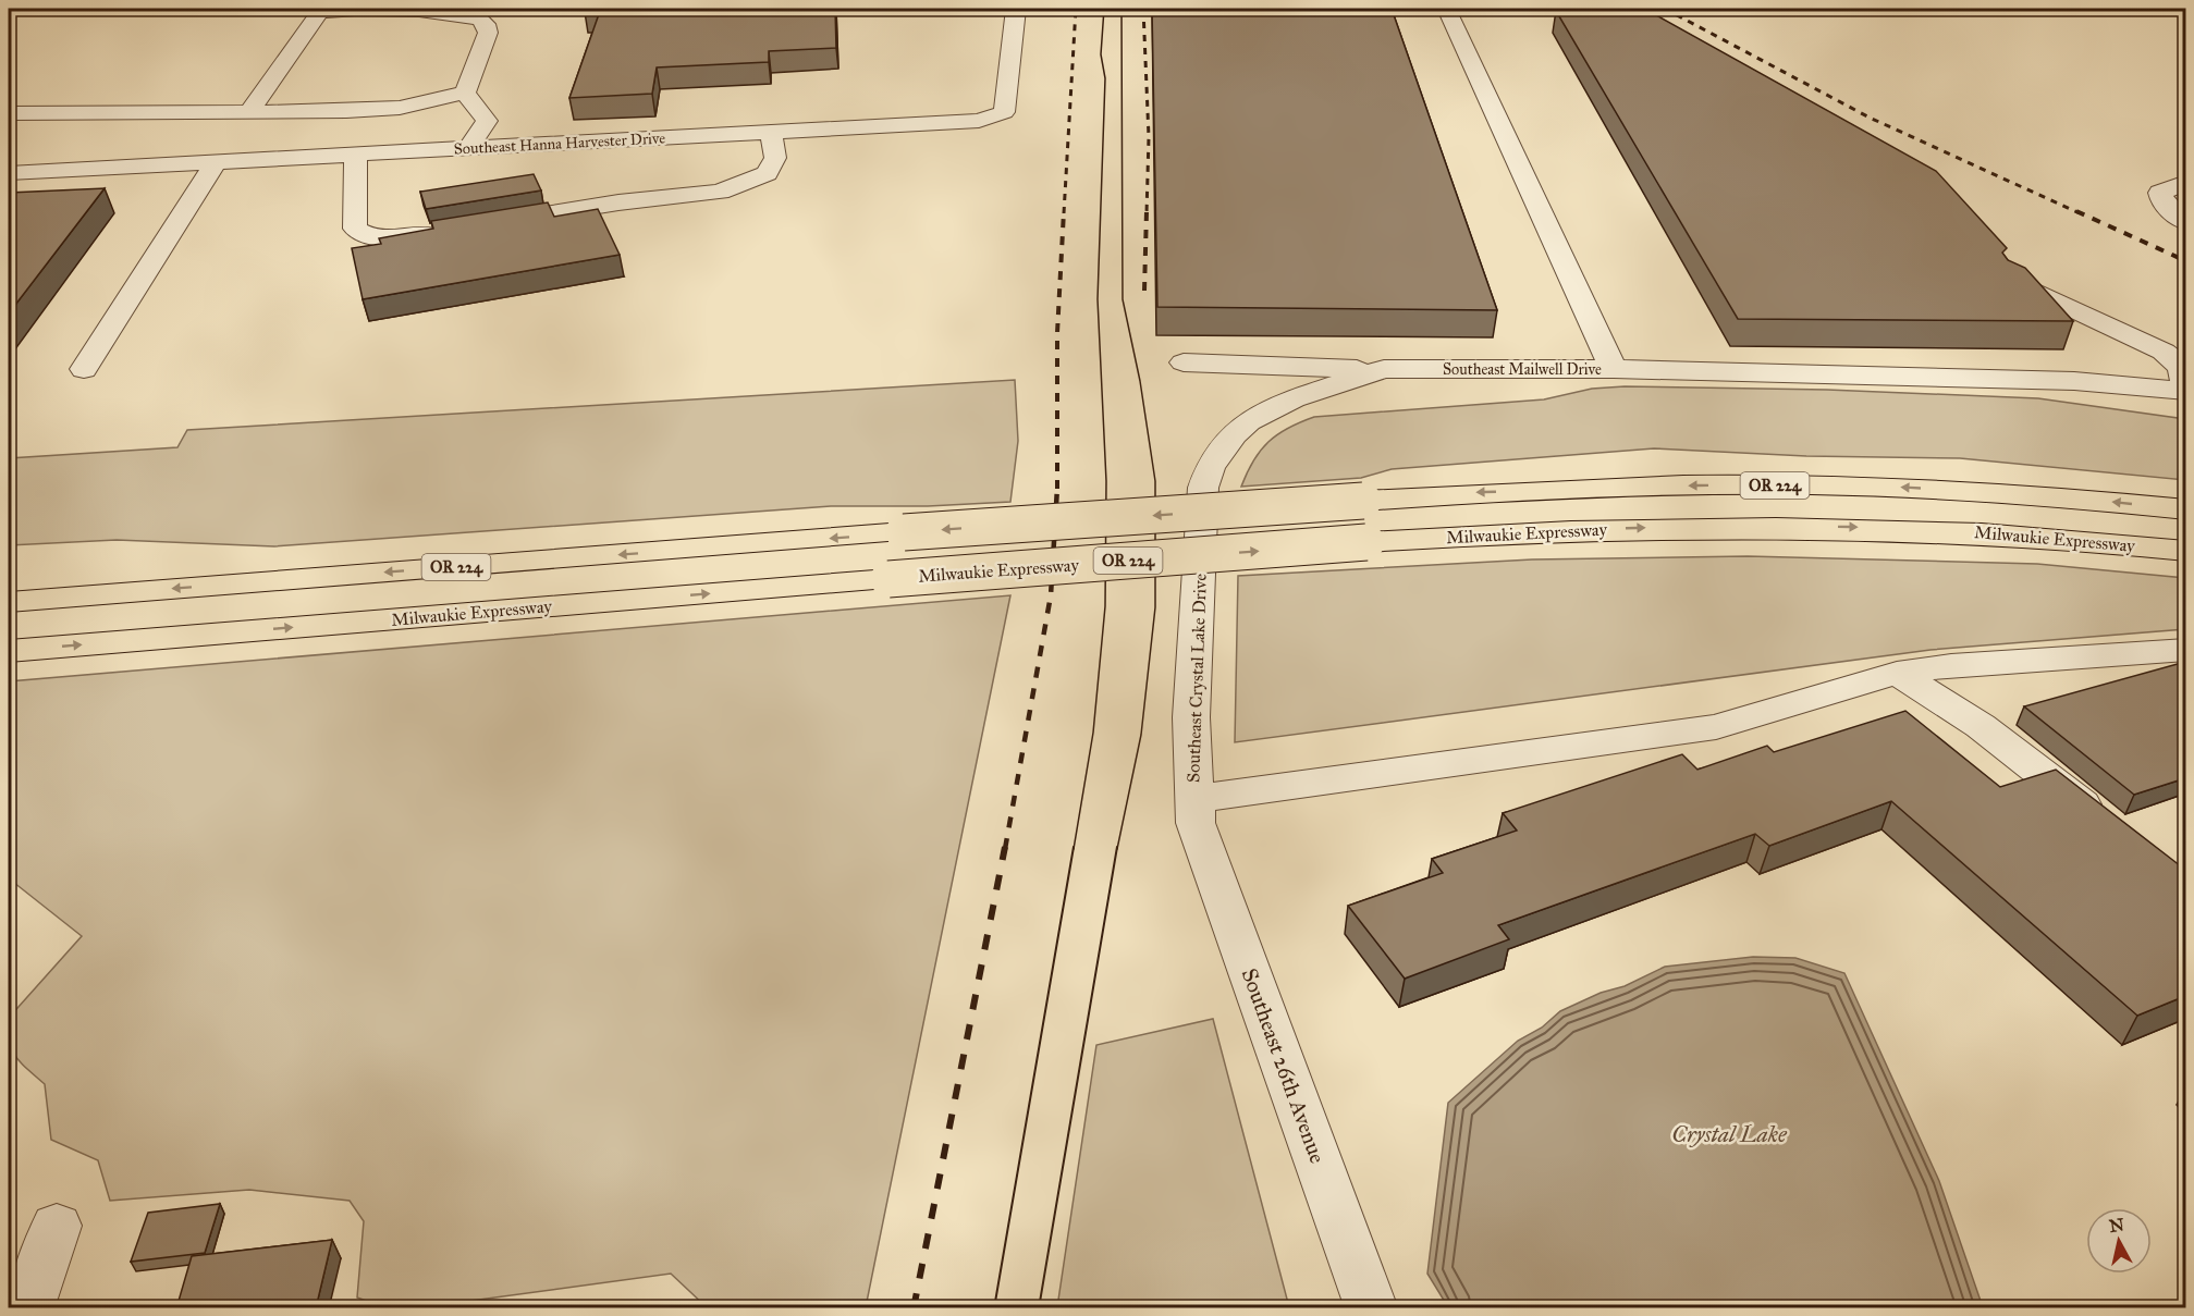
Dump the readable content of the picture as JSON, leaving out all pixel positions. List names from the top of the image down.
{
  "streets": {
    "highway": ["OR 224", "Milwaukie Expressway"],
    "street": [
      "Southeast Hanna Harvester Drive",
      "Southeast Mailwell Drive",
      "Southeast Crystal Lake Drive",
      "Southeast 26th Avenue"
    ]
  },
  "crossings": [
    ["Southeast Mailwell Drive", "Southeast Crystal Lake Drive"],
    ["Southeast Crystal Lake Drive", "Southeast 26th Avenue"]
  ],
  "water": ["Crystal Lake"],
  "north": "top"
}
